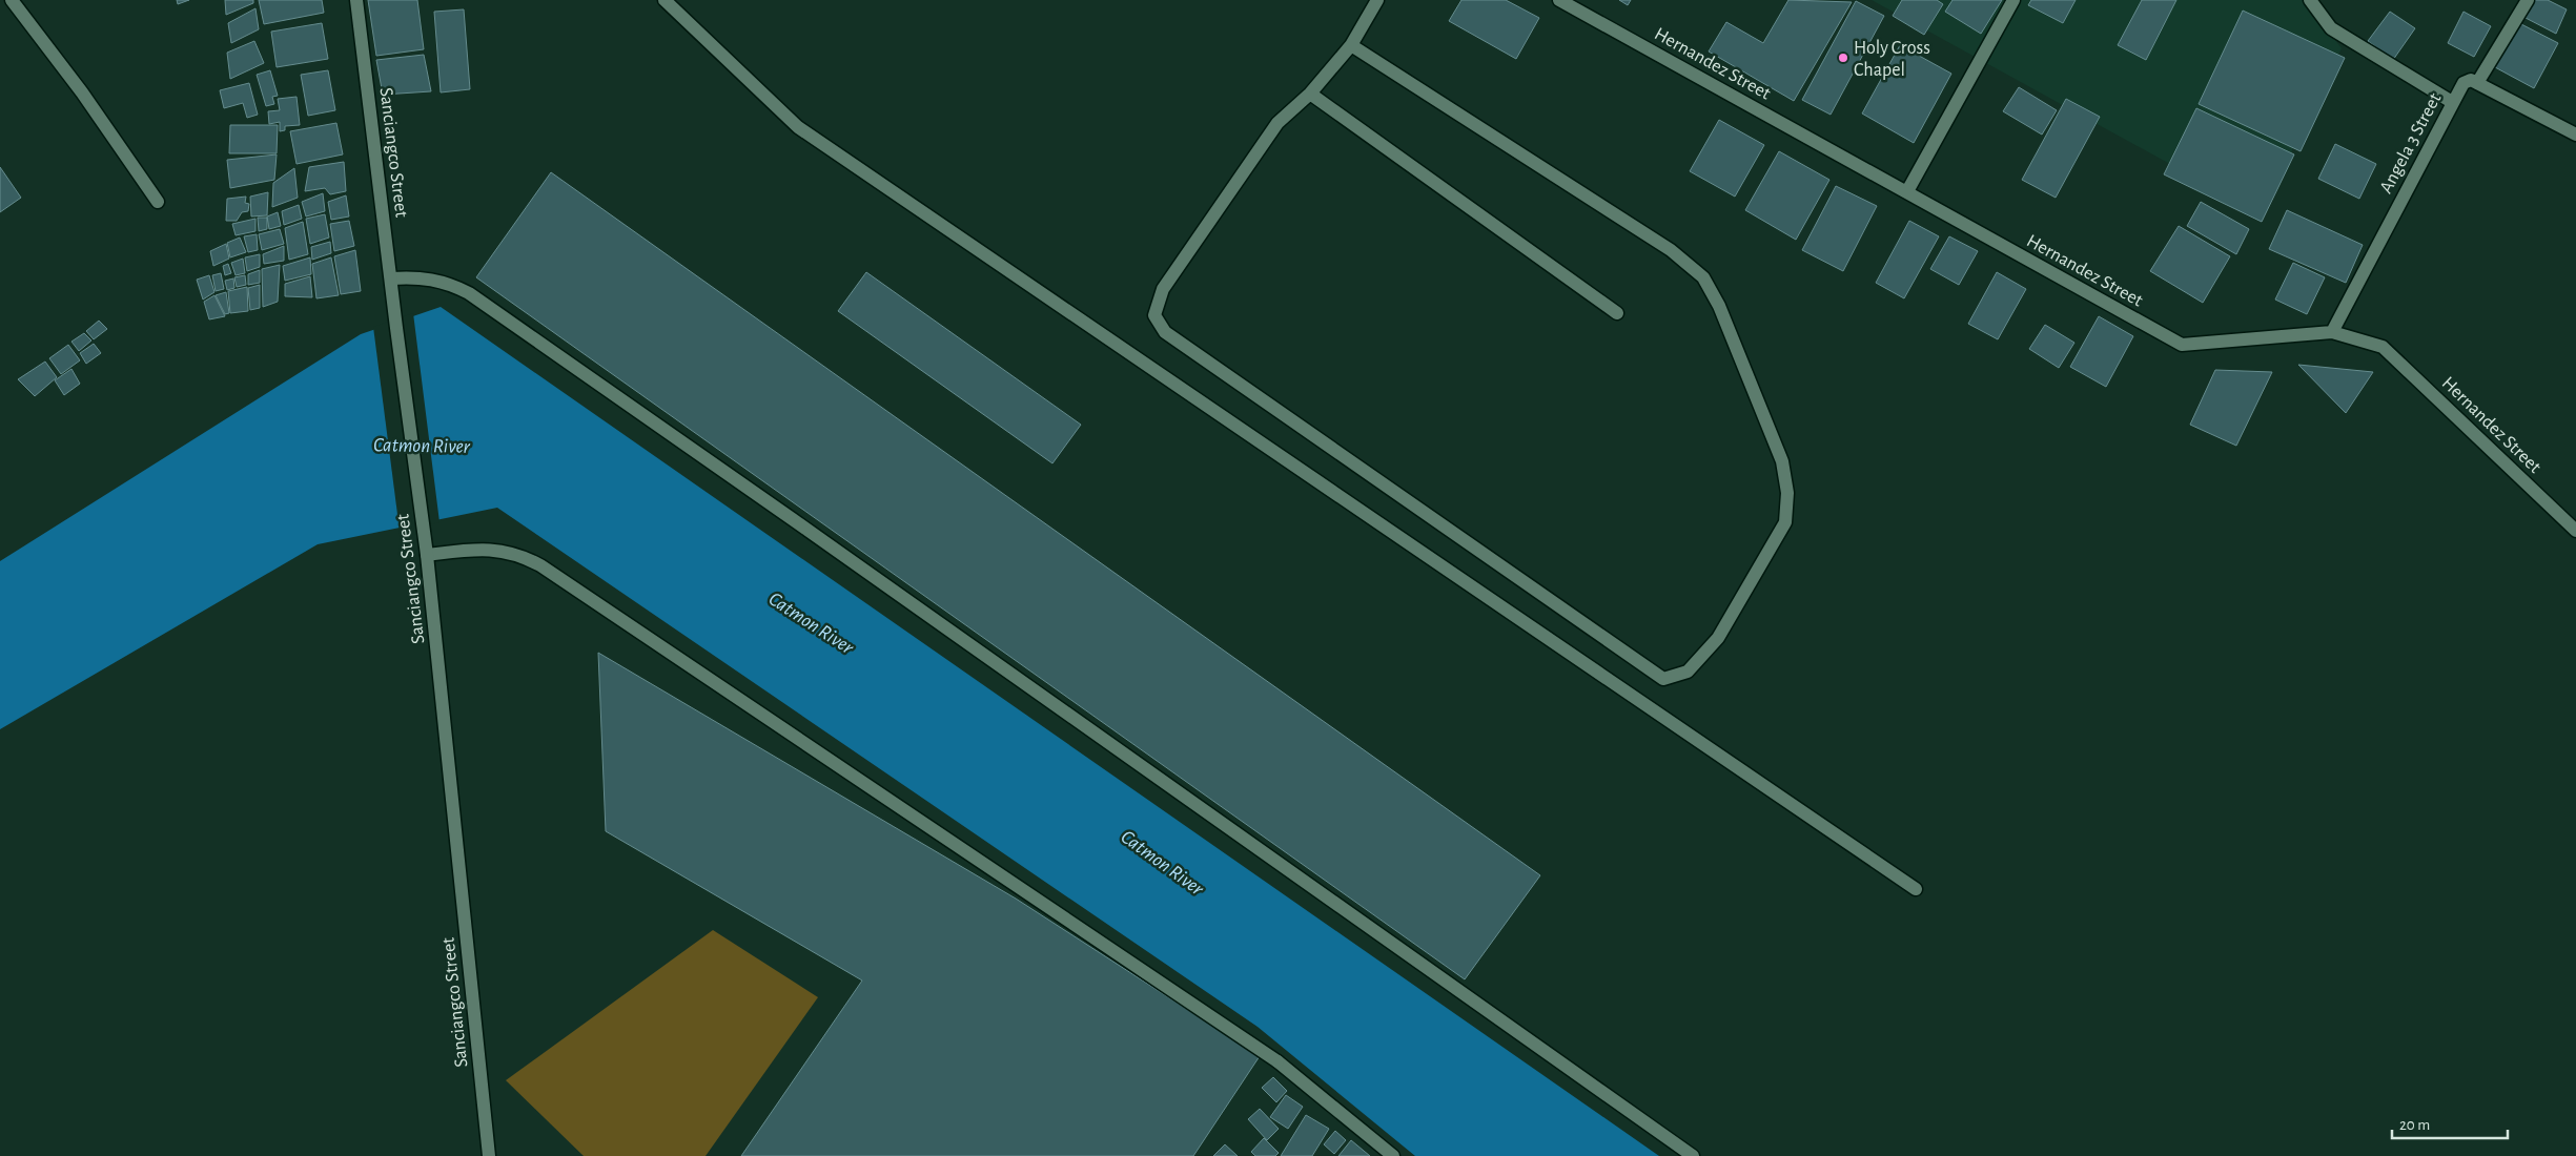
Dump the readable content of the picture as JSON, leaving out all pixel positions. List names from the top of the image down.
{
  "streets": {
    "street": ["Hernandez Street", "Angela 3 Street", "Sanciangco Street"]
  },
  "crossings": [
    ["Hernandez Street", "Angela 3 Street"]
  ],
  "water": ["Catmon River"],
  "places": ["Holy Cross Chapel"],
  "scale_bar": "20 m"
}
